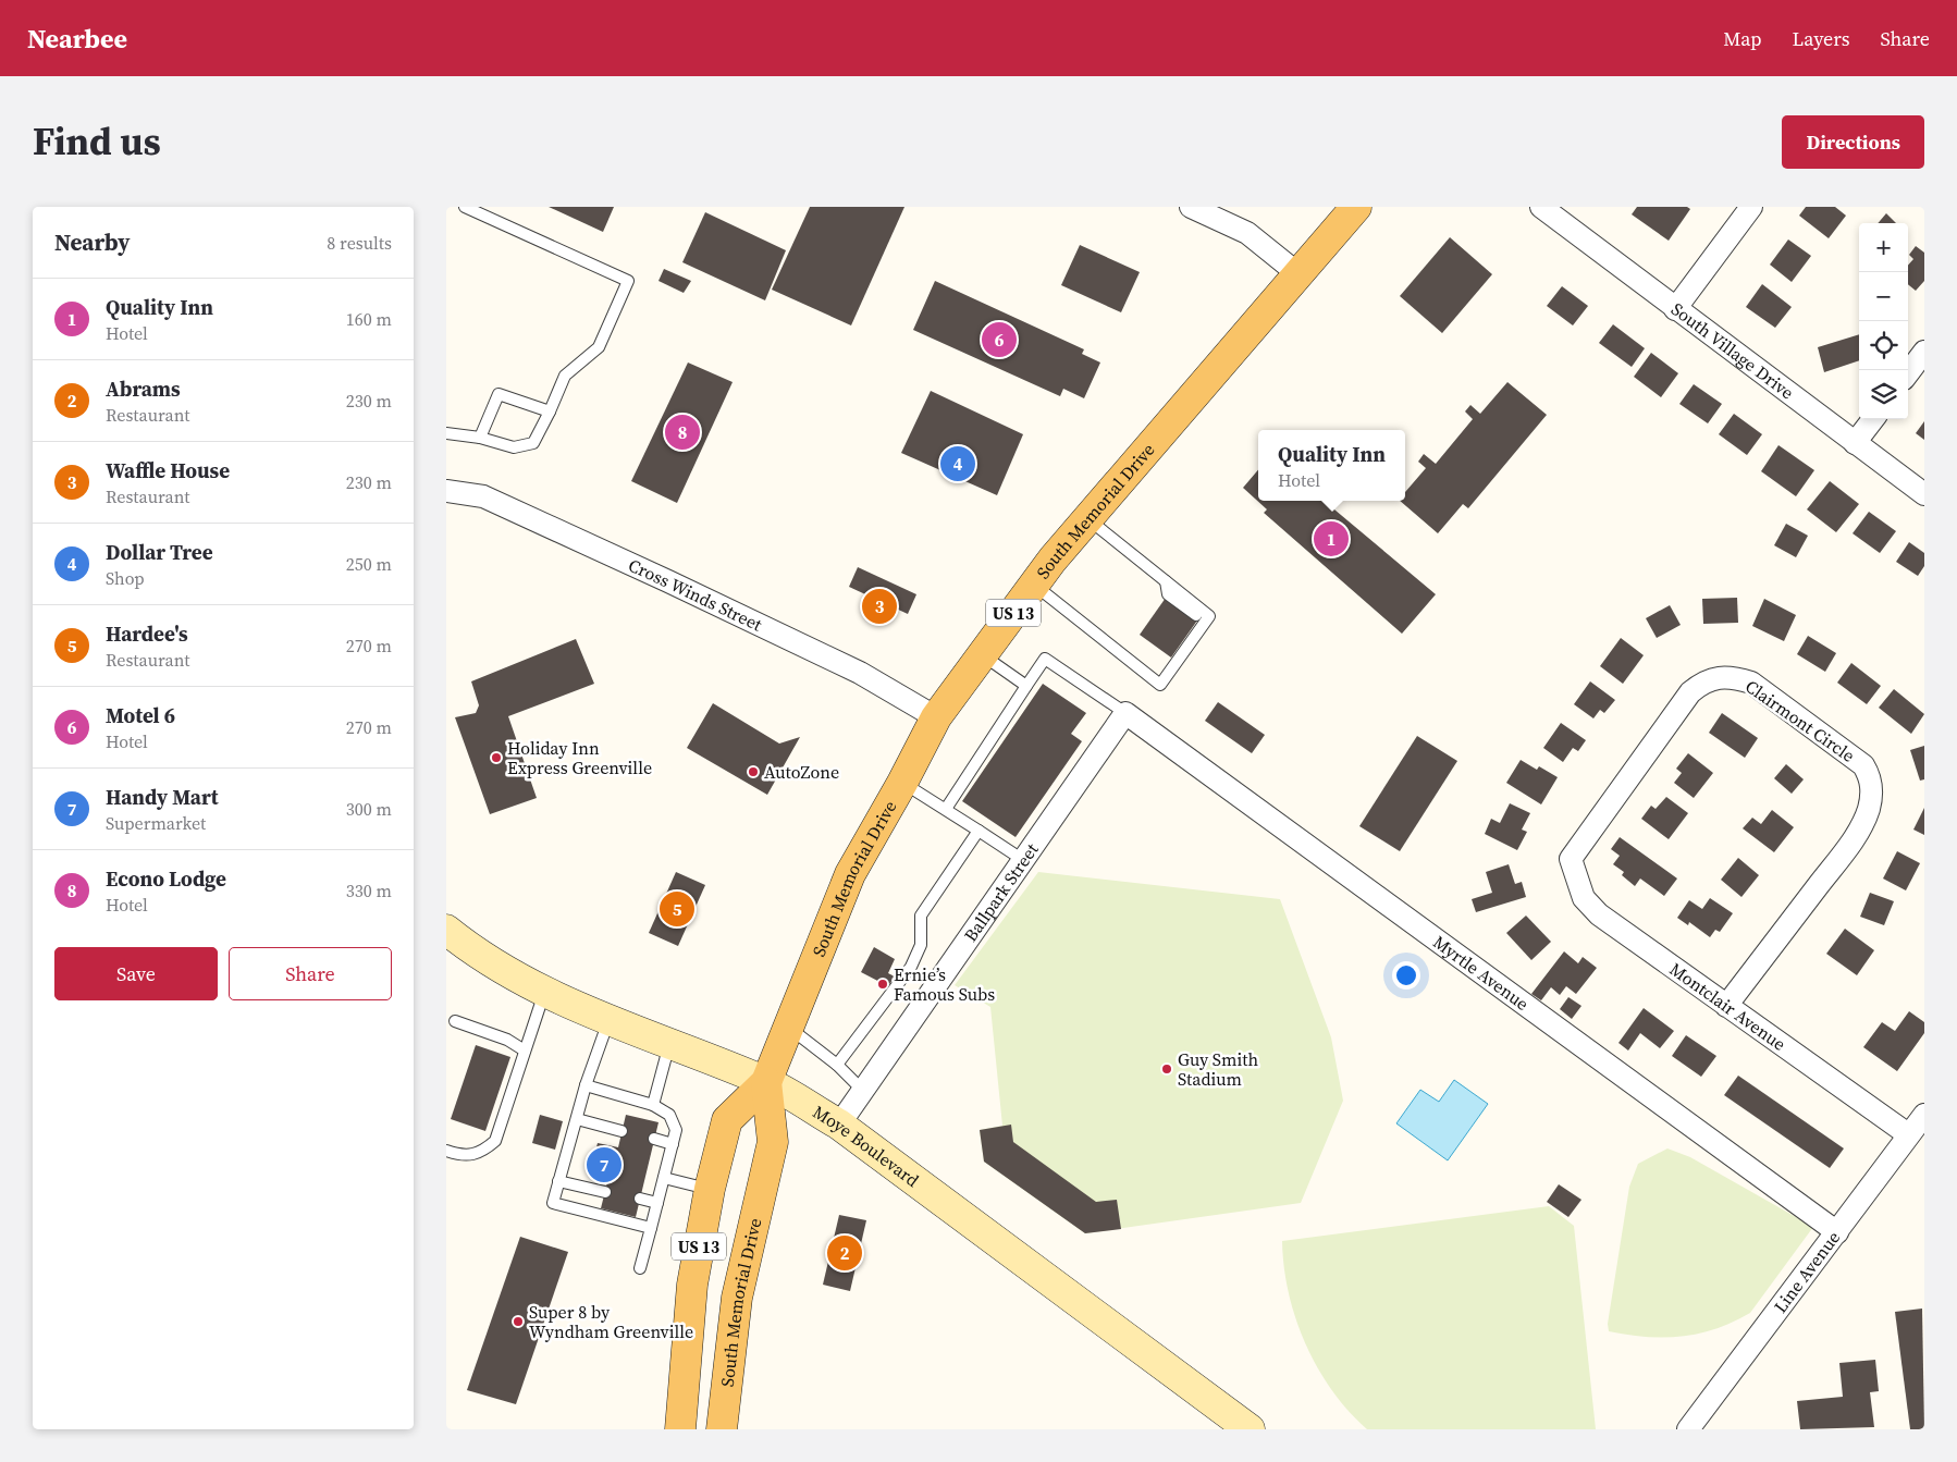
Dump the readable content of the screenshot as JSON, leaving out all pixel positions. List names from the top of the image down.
{
  "streets": {
    "main road": ["South Memorial Drive", "US 13", "Moye Boulevard"],
    "street": [
      "South Village Drive",
      "Cross Winds Street",
      "Clairmont Circle",
      "Ballpark Street",
      "Myrtle Avenue",
      "Montclair Avenue",
      "Line Avenue"
    ]
  },
  "crossings": [
    ["South Memorial Drive", "Cross Winds Street"],
    ["South Memorial Drive", "Moye Boulevard"],
    ["Clairmont Circle", "Montclair Avenue"],
    ["Ballpark Street", "Myrtle Avenue"],
    ["Ballpark Street", "Moye Boulevard"],
    ["Myrtle Avenue", "Line Avenue"],
    ["Montclair Avenue", "Line Avenue"]
  ],
  "places": [
    "Holiday Inn Express Greenville",
    "AutoZone",
    "Ernie’s Famous Subs",
    "Guy Smith Stadium",
    "Super 8 by Wyndham Greenville"
  ],
  "page": {
    "header": "Nearbee",
    "nav": ["Map", "Layers", "Share"],
    "title": "Find us",
    "buttons": [
      "Directions",
      ["Save", "Share"]
    ],
    "heading": ["Nearby", "8 results"],
    "map_buttons": ["+", "−"],
    "list": [
      {
        "mark": "1",
        "name": "Quality Inn",
        "note": "Hotel",
        "value": "160 m"
      },
      {
        "mark": "2",
        "name": "Abrams",
        "note": "Restaurant",
        "value": "230 m"
      },
      {
        "mark": "3",
        "name": "Waffle House",
        "note": "Restaurant",
        "value": "230 m"
      },
      {
        "mark": "4",
        "name": "Dollar Tree",
        "note": "Shop",
        "value": "250 m"
      },
      {
        "mark": "5",
        "name": "Hardee's",
        "note": "Restaurant",
        "value": "270 m"
      },
      {
        "mark": "6",
        "name": "Motel 6",
        "note": "Hotel",
        "value": "270 m"
      },
      {
        "mark": "7",
        "name": "Handy Mart",
        "note": "Supermarket",
        "value": "300 m"
      },
      {
        "mark": "8",
        "name": "Econo Lodge",
        "note": "Hotel",
        "value": "330 m"
      }
    ],
    "pins": [
      "6",
      "8",
      "4",
      "1",
      "3",
      "5",
      "7",
      "2"
    ],
    "popup": ["Quality Inn", "Hotel"]
  }
}
